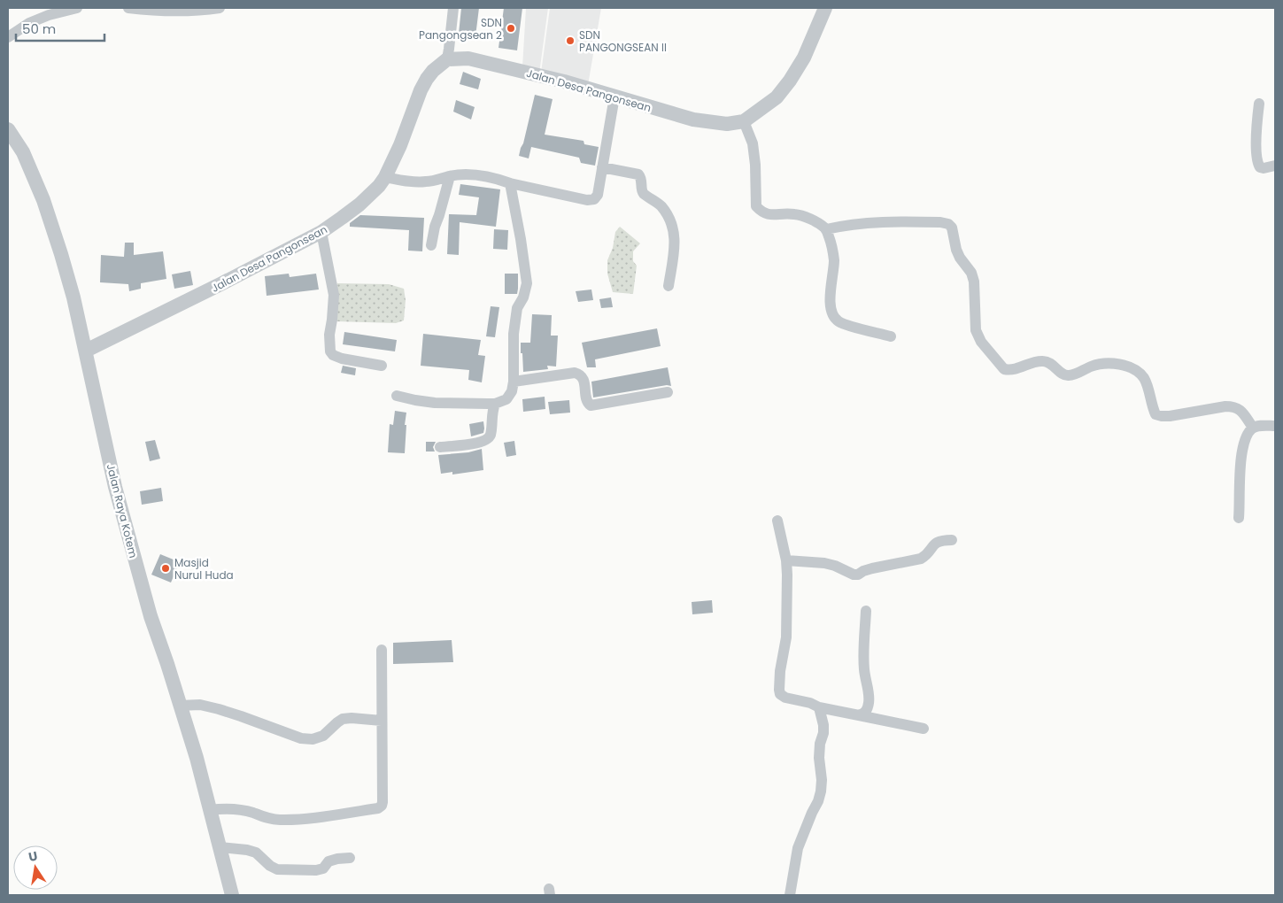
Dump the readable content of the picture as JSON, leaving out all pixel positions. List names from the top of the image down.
{
  "streets": {
    "street": ["Jalan Desa Pangonsean", "Jalan Raya Kotem"]
  },
  "crossings": [
    ["Jalan Desa Pangonsean", "Jalan Raya Kotem"]
  ],
  "places": ["SDN Pangongsean 2", "SDN PANGONGSEAN II", "Masjid Nurul Huda"],
  "scale_bar": "50 m",
  "north": "top"
}
